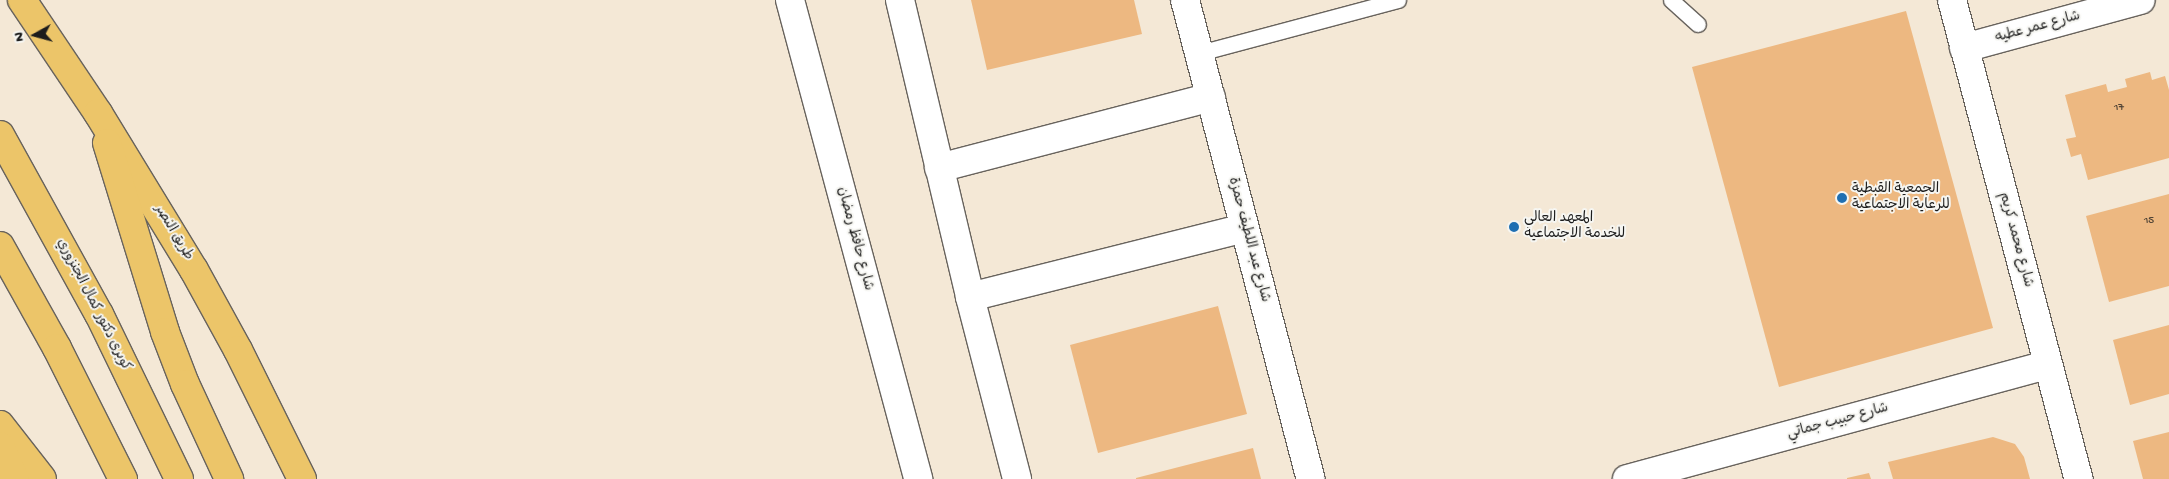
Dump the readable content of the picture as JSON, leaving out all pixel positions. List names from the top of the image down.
{
  "streets": {
    "highway": ["طريق النصر", "كوبرى دكتور كمال الجنزوري"],
    "street": [
      "شارع عمر عطيه",
      "شارع حافظ رمضان",
      "شارع عبد اللطيف حمزة",
      "شارع محمد كريم",
      "شارع حبيب جماتي"
    ]
  },
  "crossings": [
    ["شارع عمر عطيه", "شارع محمد كريم"],
    ["شارع محمد كريم", "شارع حبيب جماتي"]
  ],
  "places": ["الجمعية القبطية للرعاية الاجتماعية", "المعهد العالي للخدمة الاجتماعيه"],
  "house_numbers": ["17", "15"],
  "north": "left"
}
